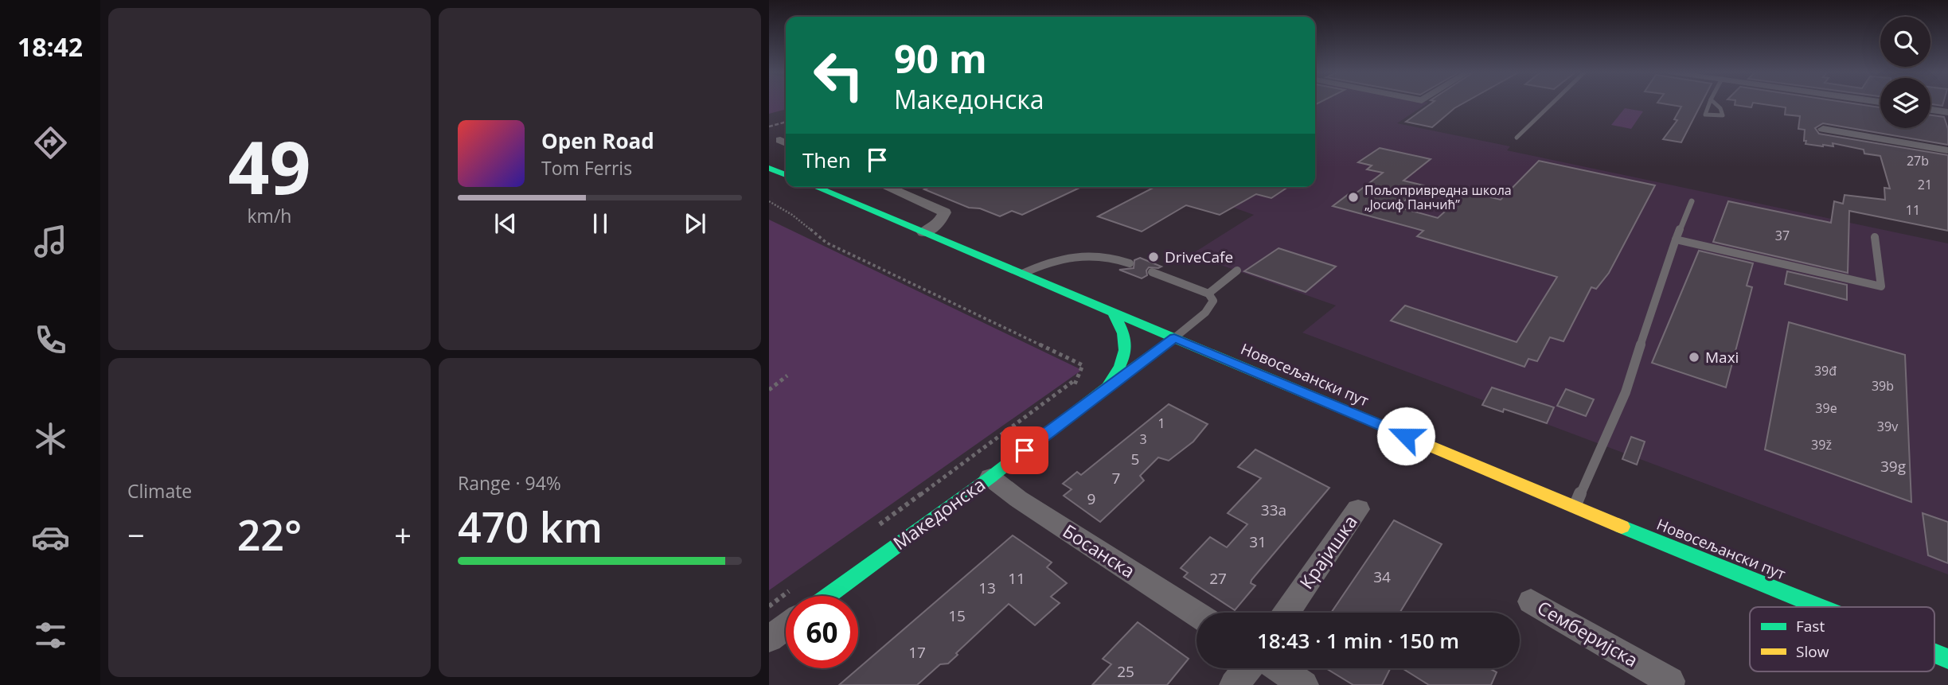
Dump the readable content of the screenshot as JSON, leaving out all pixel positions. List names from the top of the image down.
{
  "streets": {
    "main road": ["Новосељански пут", "Македонска"],
    "street": ["Босанска", "Крајишка", "Семберијска"]
  },
  "crossings": [
    ["Новосељански пут", "Македонска"],
    ["Македонска", "Босанска"]
  ],
  "places": ["Пољопривредна школа „Јосиф Панчић”", "DriveCafe", "Maxi"],
  "house_numbers": [
    "27b",
    "21",
    "11",
    "37",
    "39đ",
    "39b",
    "39e",
    "1",
    "39v",
    "3",
    "39ž",
    "5",
    "39g",
    "7",
    "9",
    "33a",
    "31",
    "34",
    "11",
    "27",
    "13",
    "15",
    "17",
    "25"
  ],
  "legend": ["Fast", "Slow"],
  "page": {
    "tabs": "18:42",
    "tile": [
      ["49", "km/h"],
      "Climate",
      ["Range · 94%", "470 km"]
    ],
    "turn": ["90 m", "Македонска"],
    "song": ["Open Road", "Tom Ferris"],
    "then": "Then",
    "heat": ["−", "22°", "+"],
    "limit": "60",
    "trip": "18:43 · 1 min · 150 m"
  }
}
